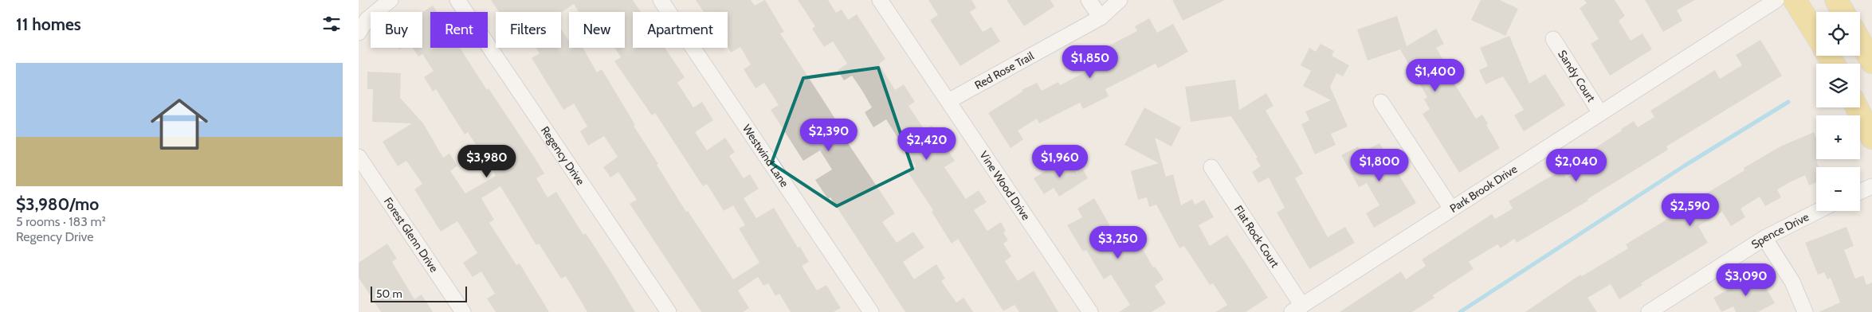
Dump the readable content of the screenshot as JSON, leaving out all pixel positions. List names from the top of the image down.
{
  "streets": {
    "street": [
      "Red Rose Trail",
      "Sandy Court",
      "Regency Drive",
      "Westwind Lane",
      "Vine Wood Drive",
      "Park Brook Drive",
      "Spence Drive",
      "Forest Glenn Drive",
      "Flat Rock Court"
    ]
  },
  "crossings": [
    ["Red Rose Trail", "Vine Wood Drive"],
    ["Sandy Court", "Park Brook Drive"],
    ["Park Brook Drive", "Flat Rock Court"]
  ],
  "scale_bar": "50 m",
  "page": {
    "heading": "11 homes",
    "map_buttons": ["+", "−"],
    "chip": [
      "Buy",
      "Rent",
      "Filters",
      "New",
      "Apartment"
    ],
    "price": [
      "$1,850",
      "$1,400",
      "$2,390",
      "$2,420",
      "$3,980",
      "$1,960",
      "$1,800",
      "$2,040",
      "$2,590",
      "$3,250",
      "$3,090"
    ],
    "list": [
      {
        "name": "$3,980/mo",
        "note": "5 rooms · 183 m² · Regency Drive"
      }
    ],
    "scale": "50 m"
  }
}
